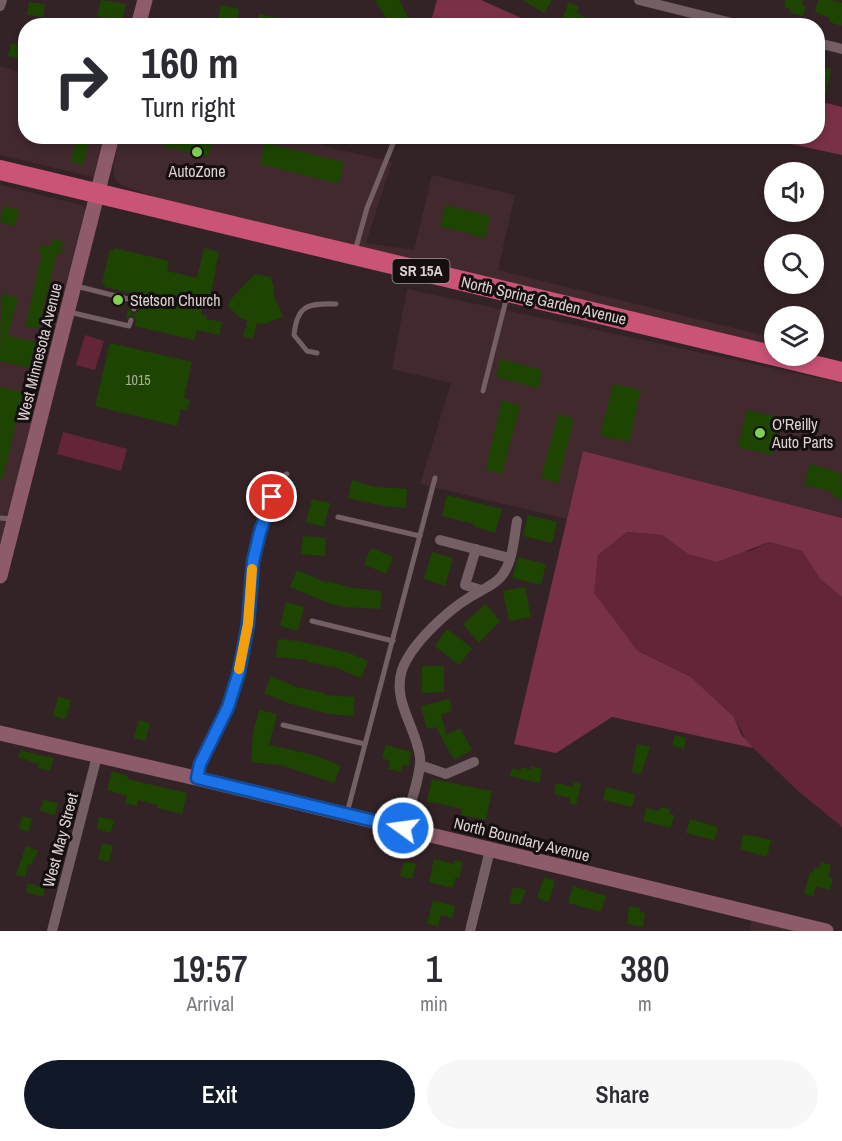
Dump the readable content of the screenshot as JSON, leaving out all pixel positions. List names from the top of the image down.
{
  "streets": {
    "highway": ["SR 15A", "North Spring Garden Avenue"],
    "street": ["West Minnesota Avenue", "North Boundary Avenue", "West May Street"]
  },
  "crossings": [
    ["North Spring Garden Avenue", "West Minnesota Avenue"],
    ["North Boundary Avenue", "West May Street"]
  ],
  "places": ["AutoZone", "Stetson Church", "O'Reilly Auto Parts"],
  "house_numbers": ["1015"],
  "page": {
    "turn": ["160 m", "Turn right"],
    "eta": [
      "19:57",
      "Arrival",
      "1",
      "min",
      "380",
      "m"
    ],
    "buttons": ["Exit", "Share"]
  }
}
